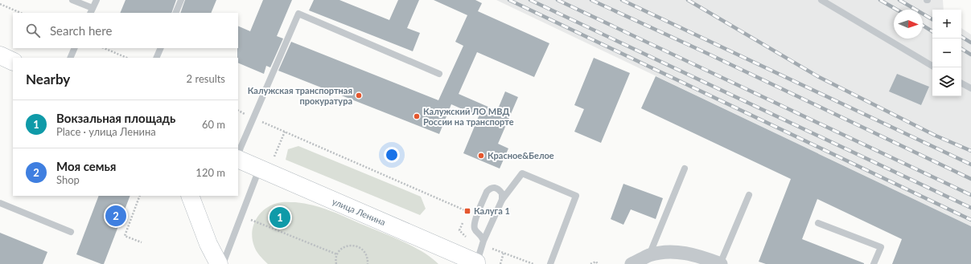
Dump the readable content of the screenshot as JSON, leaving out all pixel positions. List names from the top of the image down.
{
  "streets": {
    "main road": ["улица Ленина"]
  },
  "places": {
    "other": ["Калужская транспортная прокуратура", "Калужский ЛО МВД России на транспорте", "Красное&Белое"],
    "transit": ["Калуга 1"]
  },
  "north": "right",
  "page": {
    "map_buttons": ["+", "−"],
    "search": "Search here",
    "heading": ["Nearby", "2 results"],
    "list": [
      {
        "mark": "1",
        "name": "Вокзальная площадь",
        "note": "Place · улица Ленина",
        "value": "60 m"
      },
      {
        "mark": "2",
        "name": "Моя семья",
        "note": "Shop",
        "value": "120 m"
      }
    ],
    "pins": ["2", "1"]
  }
}
